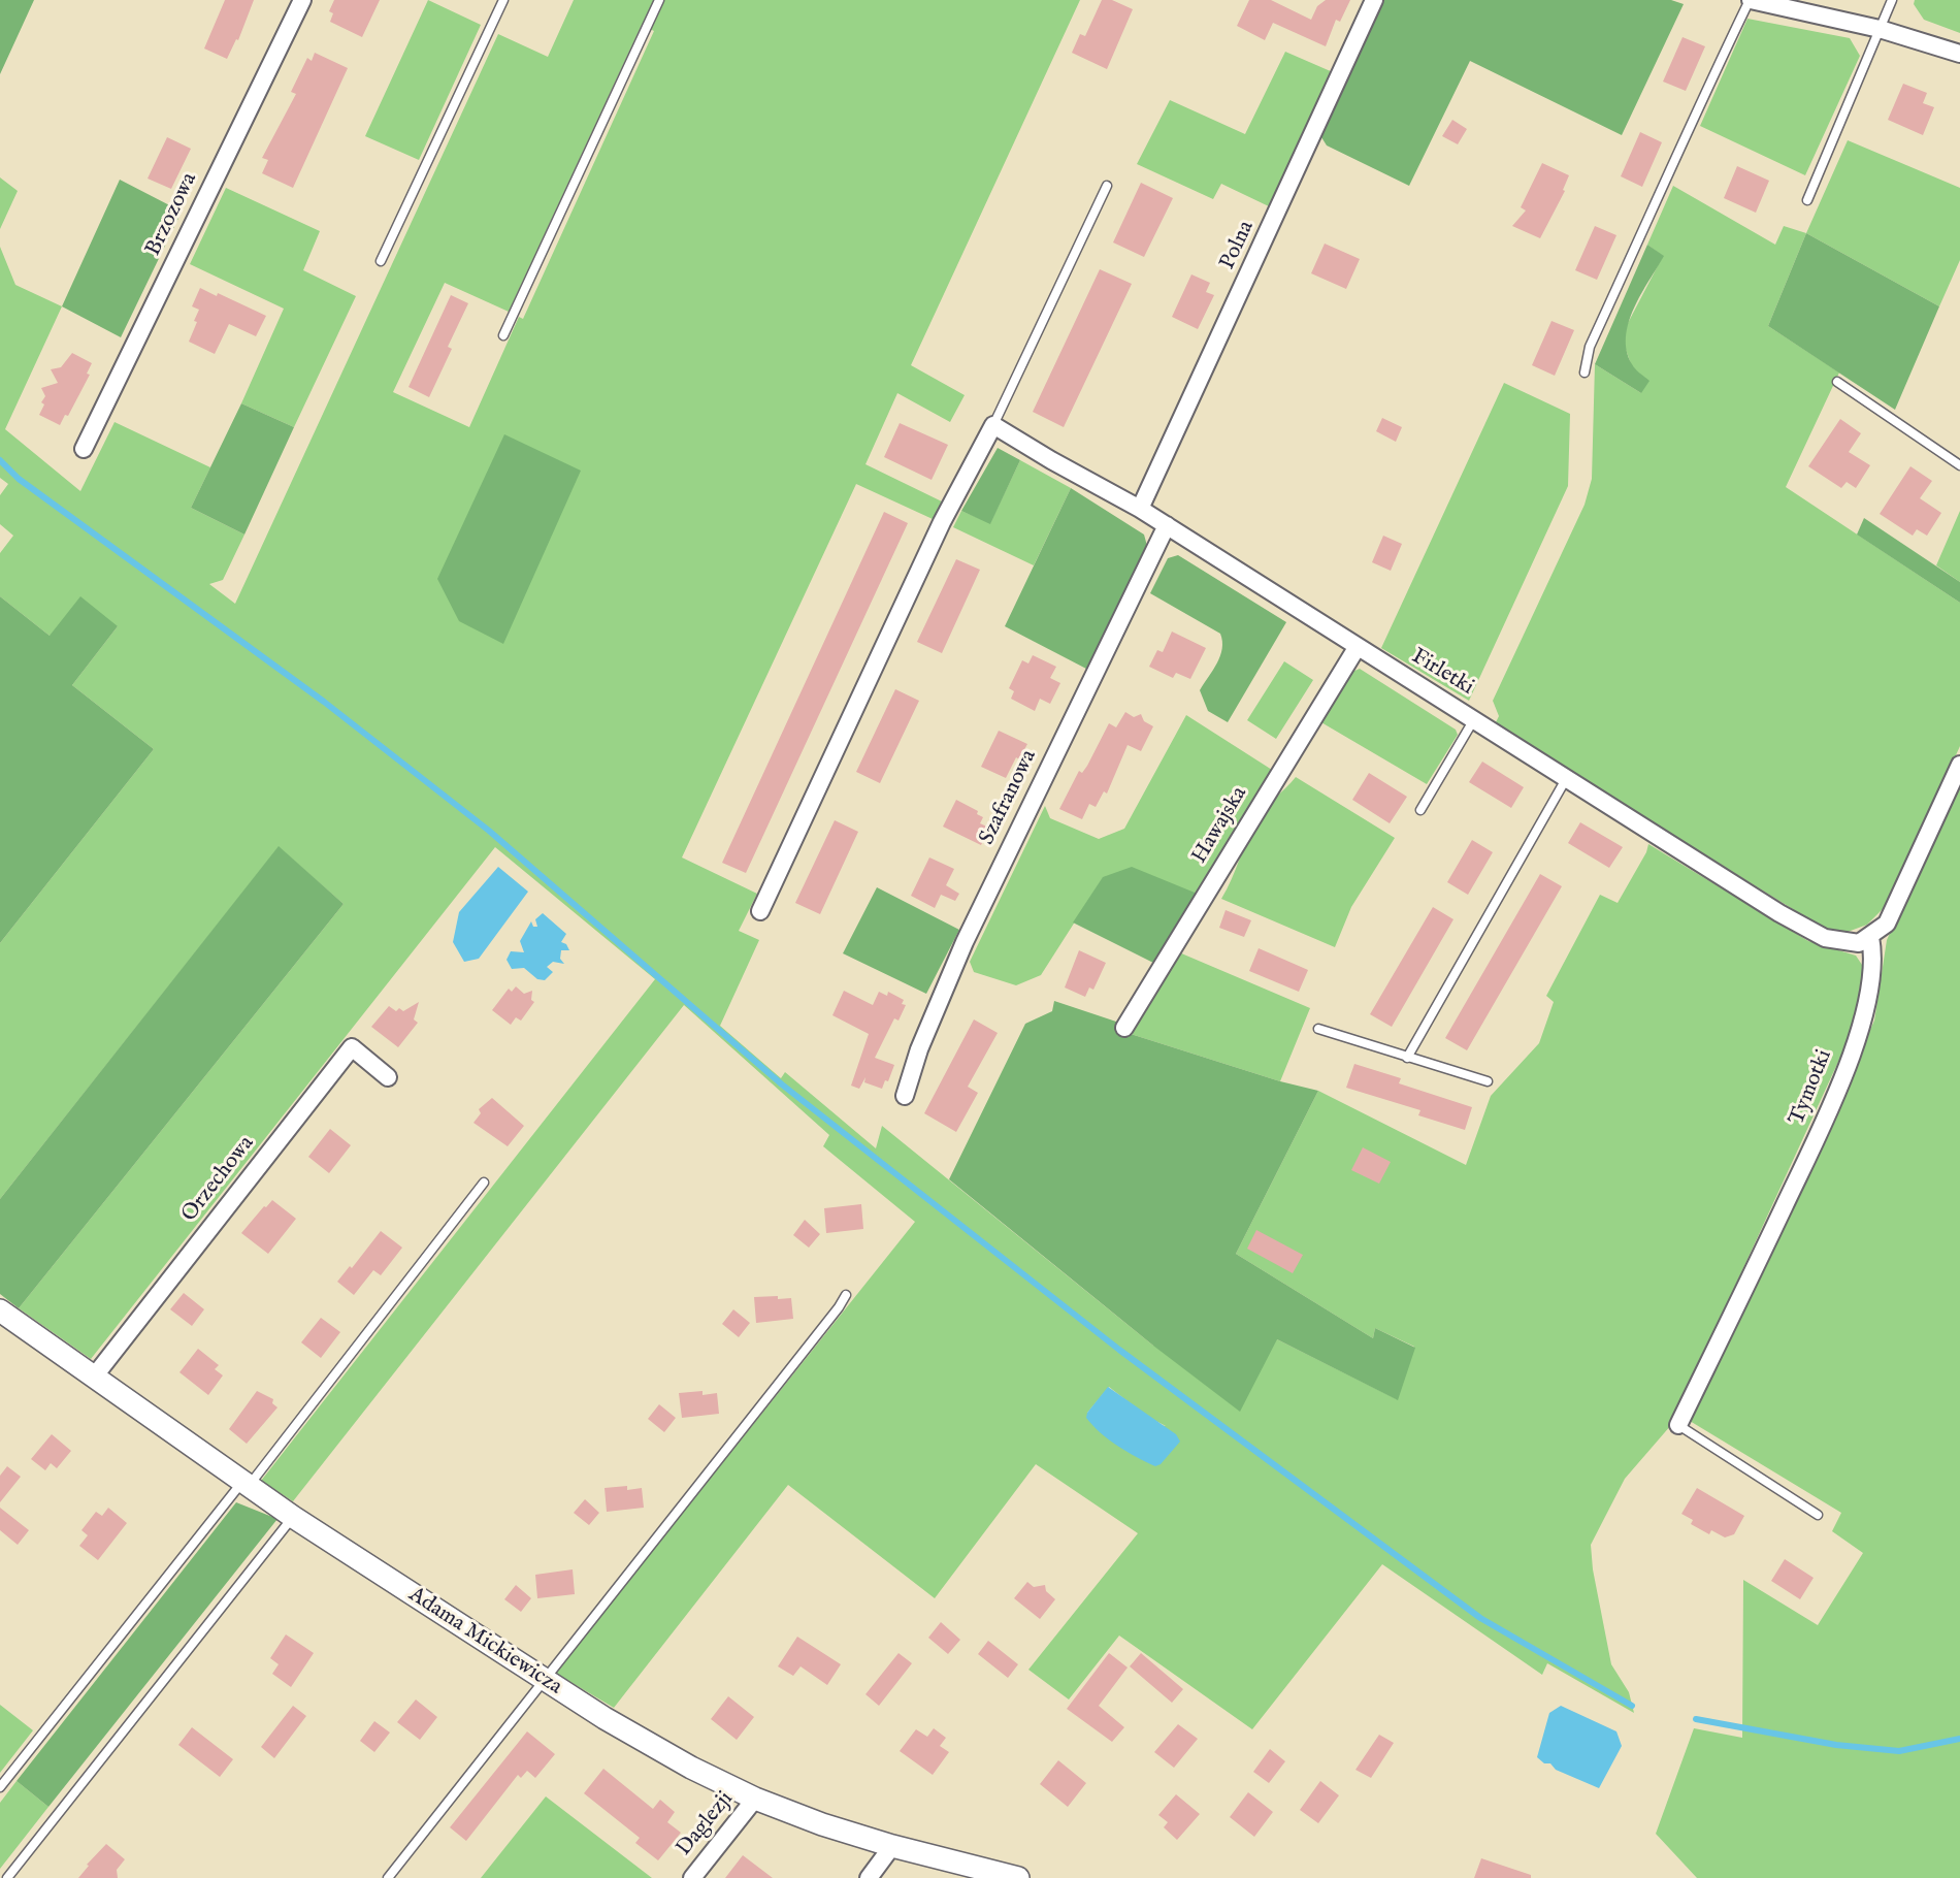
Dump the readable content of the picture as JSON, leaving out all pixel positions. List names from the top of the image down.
{
  "streets": {
    "street": [
      "Brzozowa",
      "Polna",
      "Firletki",
      "Szafranowa",
      "Hawajska",
      "Tymotki",
      "Orzechowa",
      "Adama Mickiewicza",
      "Daglezji"
    ]
  },
  "crossings": [
    ["Polna", "Firletki"],
    ["Firletki", "Szafranowa"],
    ["Firletki", "Hawajska"],
    ["Firletki", "Tymotki"],
    ["Orzechowa", "Adama Mickiewicza"],
    ["Adama Mickiewicza", "Daglezji"]
  ]
}
